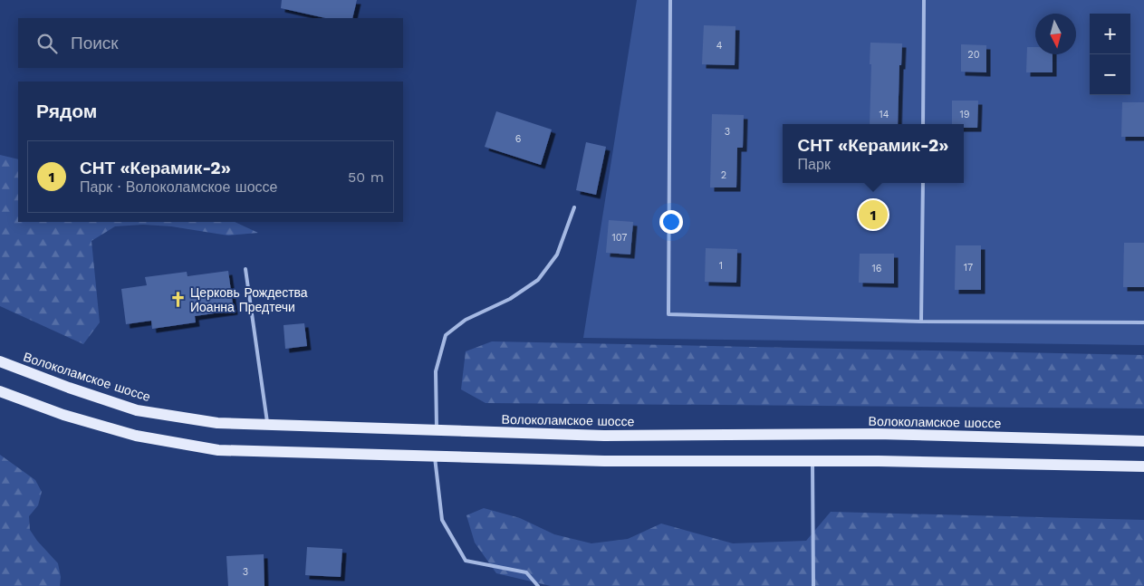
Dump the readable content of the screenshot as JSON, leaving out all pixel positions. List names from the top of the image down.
{
  "streets": {
    "main road": ["Волоколамское шоссе"]
  },
  "places": {
    "church": ["Церковь Рождества Иоанна Предтечи"]
  },
  "house_numbers": [
    "4",
    "20",
    "14",
    "19",
    "3",
    "6",
    "2",
    "107",
    "1",
    "17",
    "16",
    "3"
  ],
  "north": "bottom",
  "page": {
    "map_buttons": ["+", "−"],
    "search": "Поиск",
    "heading": "Рядом",
    "popup": ["СНТ «Керамик-2»", "Парк"],
    "list": [
      {
        "mark": "1",
        "name": "СНТ «Керамик-2»",
        "note": "Парк · Волоколамское шоссе",
        "value": "50 m"
      }
    ],
    "pins": "1"
  }
}
